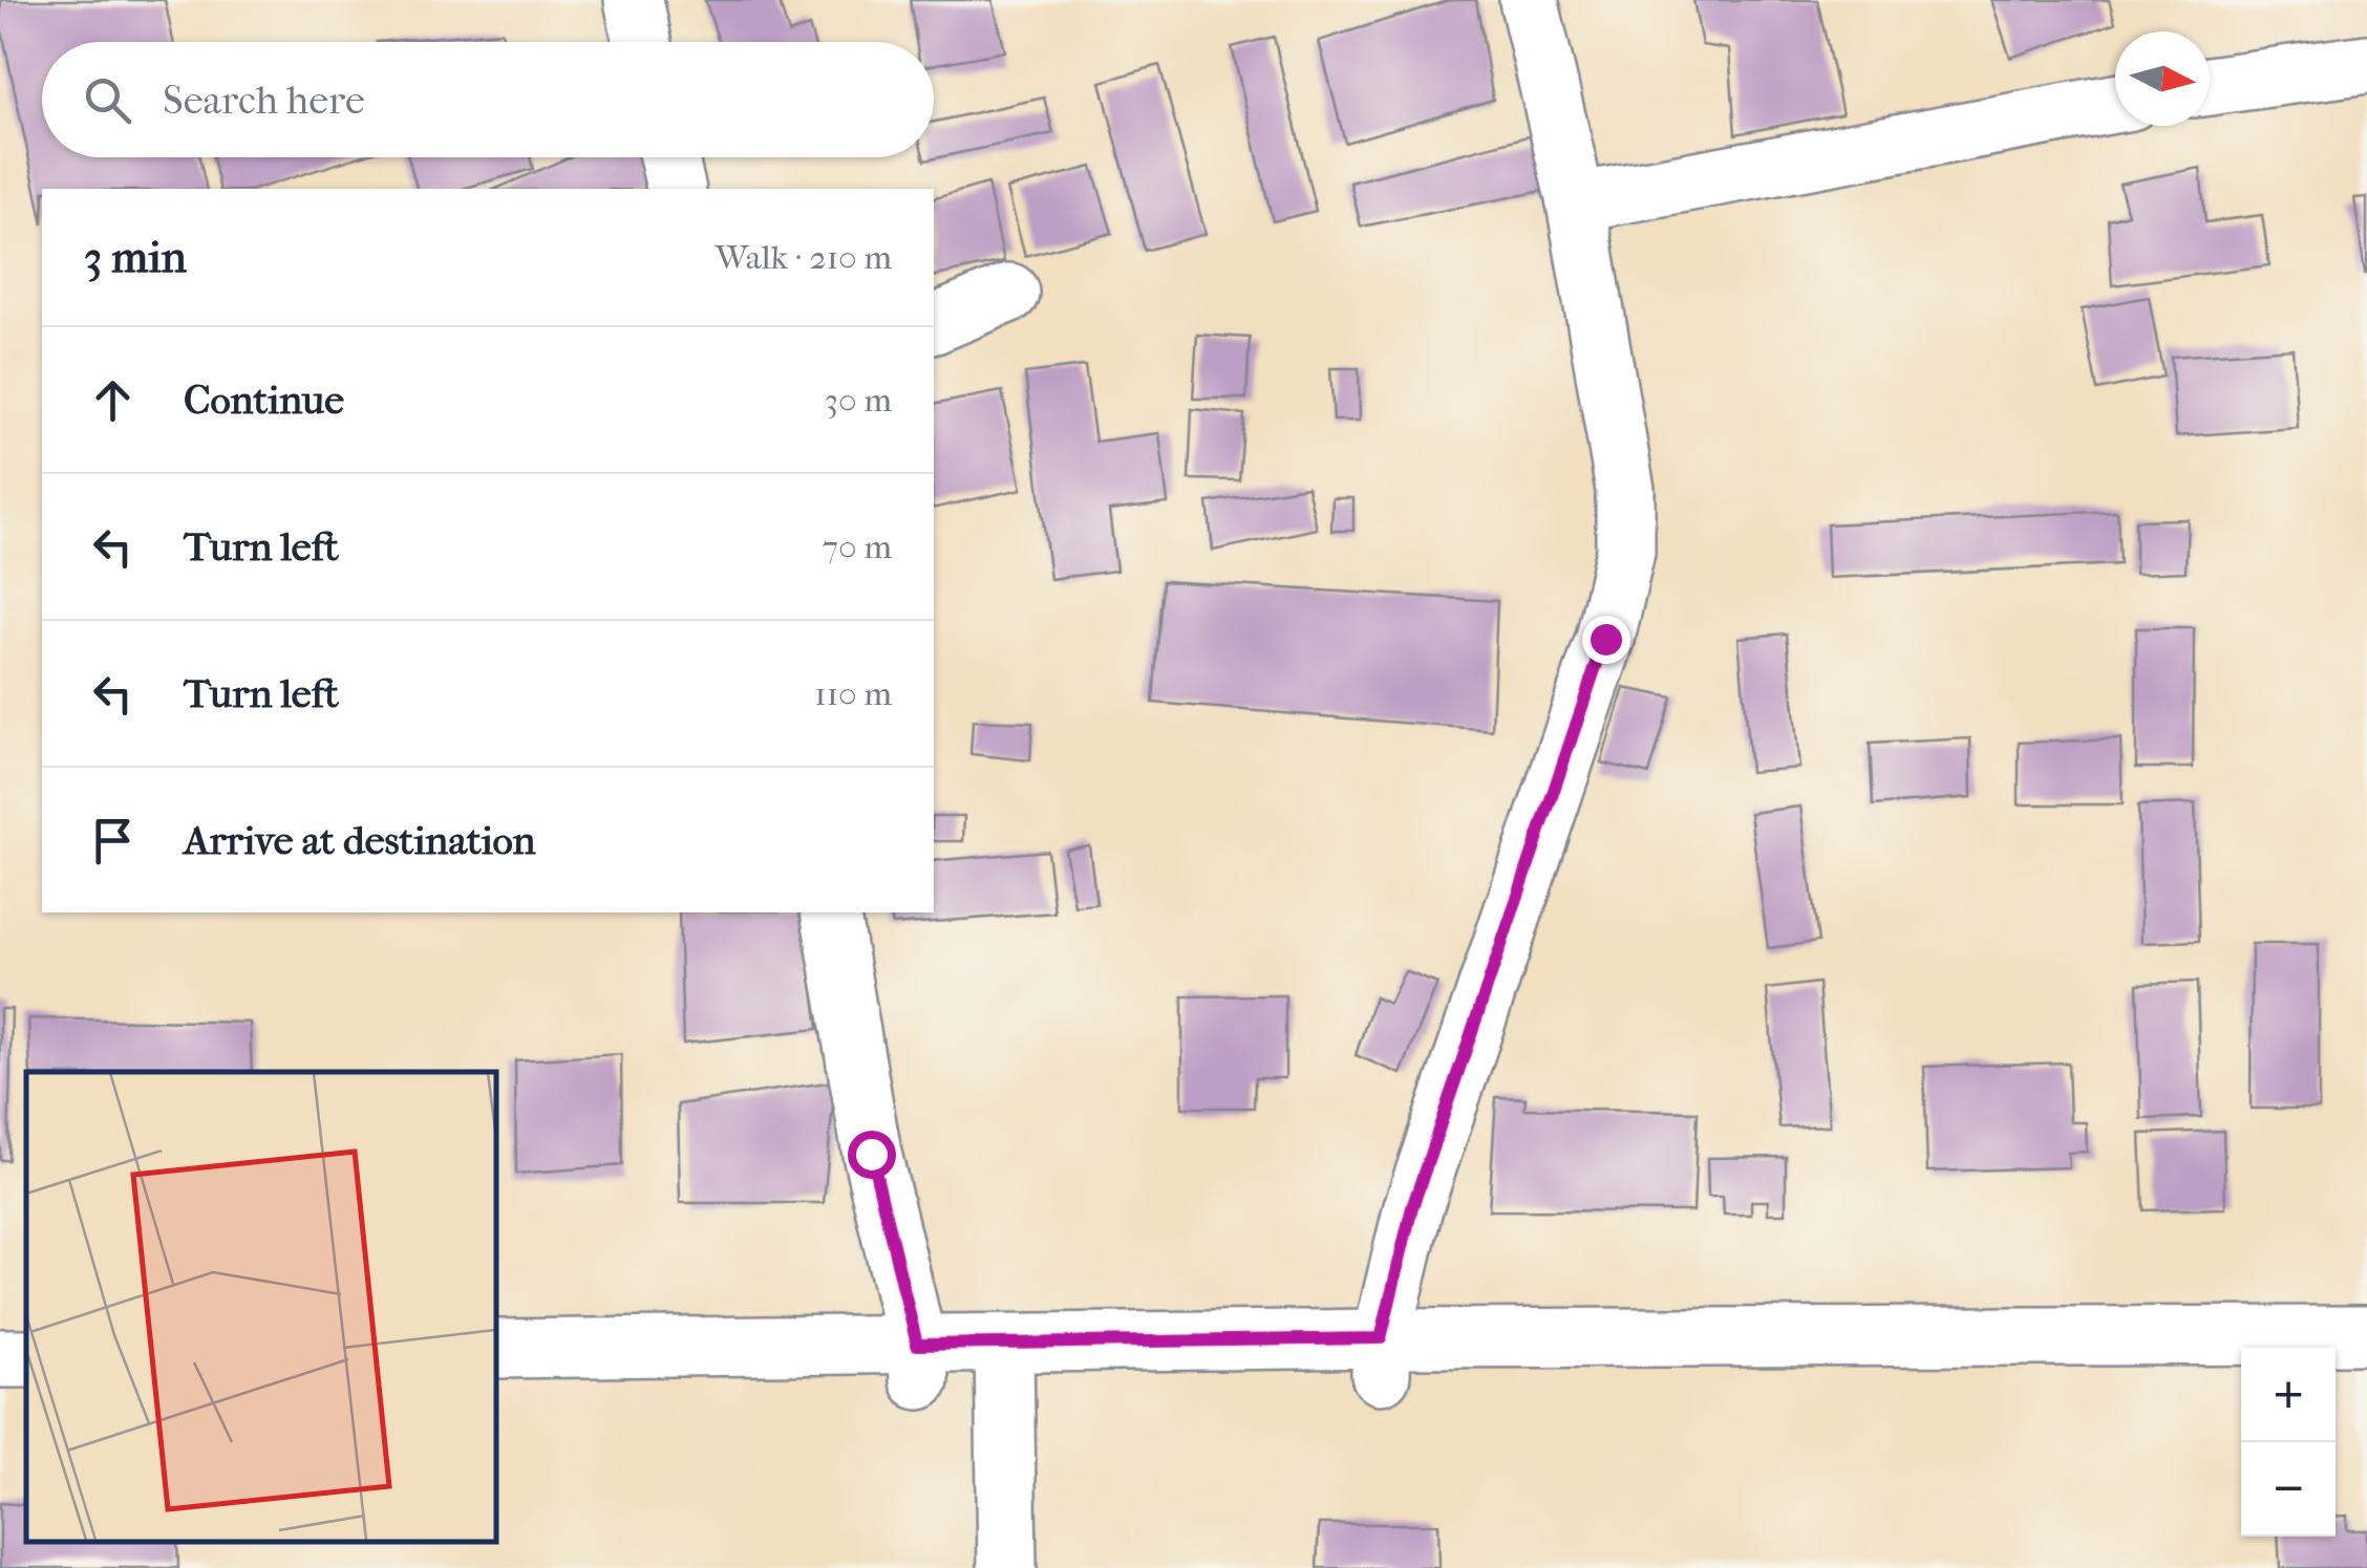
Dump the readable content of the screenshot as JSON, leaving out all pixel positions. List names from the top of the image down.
{
  "north": "right",
  "page": {
    "search": "Search here",
    "heading": ["3 min", "Walk · 210 m"],
    "list": [
      ["Continue", "30 m"],
      ["Turn left", "70 m"],
      ["Turn left", "110 m"],
      "Arrive at destination"
    ],
    "map_buttons": ["+", "−"]
  }
}
